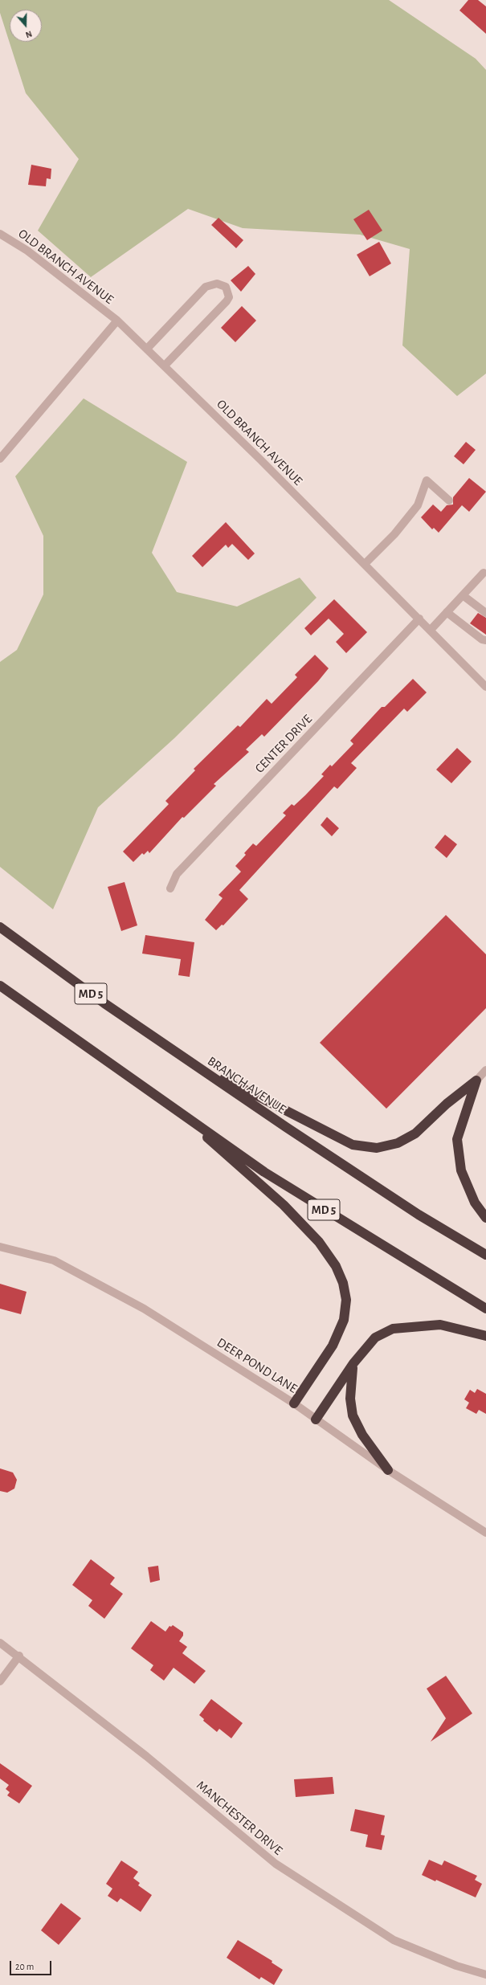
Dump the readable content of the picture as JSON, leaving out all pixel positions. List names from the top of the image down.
{
  "streets": {
    "highway": ["MD 5", "BRANCH AVENUE"],
    "street": [
      "OLD BRANCH AVENUE",
      "CENTER DRIVE",
      "DEER POND LANE",
      "MANCHESTER DRIVE"
    ]
  },
  "crossings": [
    ["OLD BRANCH AVENUE", "CENTER DRIVE"]
  ],
  "scale_bar": "20 m",
  "north": "bottom"
}
